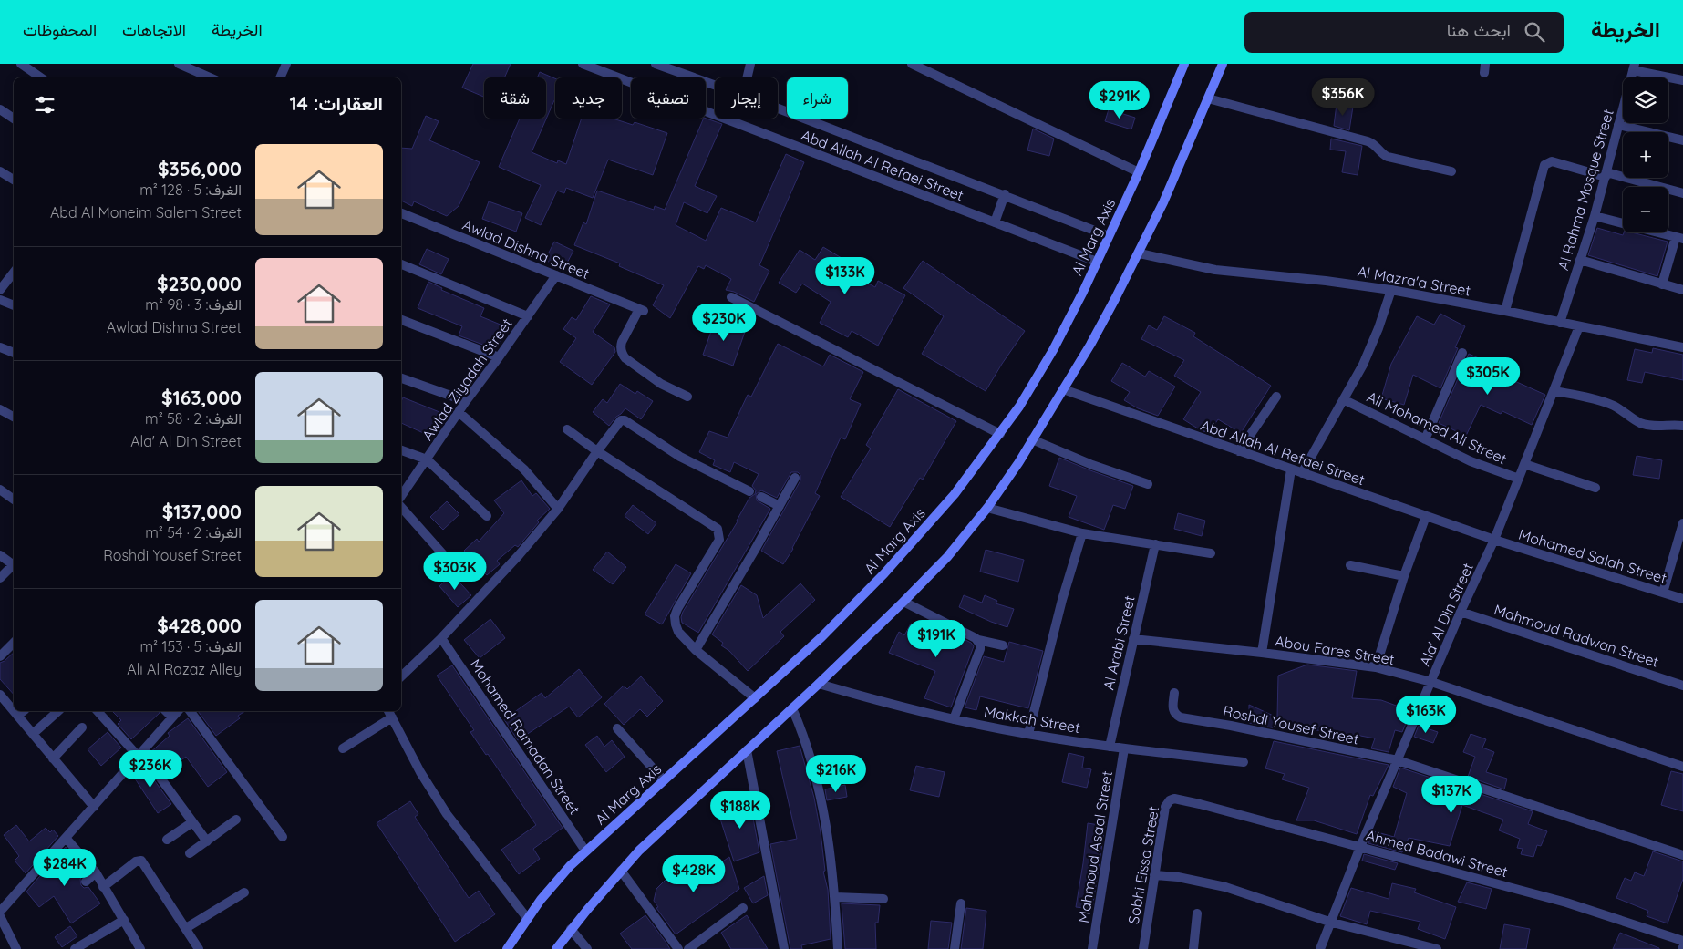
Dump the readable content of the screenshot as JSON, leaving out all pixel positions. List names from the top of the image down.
{
  "streets": {
    "main road": ["Al Marg Axis"],
    "street": [
      "Abd Allah Al Refaei Street",
      "Al Rahma Mosque Street",
      "Awlad Dishna Street",
      "Al Mazra'a Street",
      "Awlad Ziyadah Street",
      "Ali Mohamed Ali Street",
      "Mohamed Salah Street",
      "Ala' Al Din Street",
      "Mahmoud Radwan Street",
      "Al Arabi Street",
      "Abou Fares Street",
      "Makkah Street",
      "Roshdi Yousef Street",
      "Mohamed Ramadan Street",
      "Mahmoud Asaal Street",
      "Ahmed Badawi Street",
      "Sobhi Eissa Street"
    ]
  },
  "crossings": [
    ["Abd Allah Al Refaei Street", "Al Marg Axis"],
    ["Abd Allah Al Refaei Street", "Mohamed Salah Street"],
    ["Abd Allah Al Refaei Street", "Ala' Al Din Street"],
    ["Al Rahma Mosque Street", "Al Mazra'a Street"],
    ["Al Marg Axis", "Mohamed Ramadan Street"],
    ["Awlad Dishna Street", "Awlad Ziyadah Street"],
    ["Al Mazra'a Street", "Ala' Al Din Street"],
    ["Ali Mohamed Ali Street", "Ala' Al Din Street"],
    ["Mohamed Salah Street", "Ala' Al Din Street"],
    ["Ala' Al Din Street", "Mahmoud Radwan Street"],
    ["Ala' Al Din Street", "Abou Fares Street"],
    ["Ala' Al Din Street", "Roshdi Yousef Street"],
    ["Ala' Al Din Street", "Ahmed Badawi Street"],
    ["Al Arabi Street", "Abou Fares Street"],
    ["Al Arabi Street", "Makkah Street"],
    ["Makkah Street", "Mahmoud Asaal Street"],
    ["Ahmed Badawi Street", "Sobhi Eissa Street"]
  ],
  "page": {
    "header": "الخريطة",
    "search": "ابحث هنا",
    "nav": ["الخريطة", "الاتجاهات", "المحفوظات"],
    "map_buttons": ["+", "−"],
    "chip": [
      "شراء",
      "إيجار",
      "تصفية",
      "جديد",
      "شقة"
    ],
    "heading": "العقارات: 14",
    "price": [
      "$356K",
      "$291K",
      "$133K",
      "$230K",
      "$305K",
      "$303K",
      "$191K",
      "$163K",
      "$236K",
      "$216K",
      "$137K",
      "$188K",
      "$284K",
      "$428K"
    ],
    "list": [
      {
        "name": "$356,000",
        "note": "الغرف: 5 · 128 m² · Abd Al Moneim Salem Street"
      },
      {
        "name": "$230,000",
        "note": "الغرف: 3 · 98 m² · Awlad Dishna Street"
      },
      {
        "name": "$163,000",
        "note": "الغرف: 2 · 58 m² · Ala' Al Din Street"
      },
      {
        "name": "$137,000",
        "note": "الغرف: 2 · 54 m² · Roshdi Yousef Street"
      },
      {
        "name": "$428,000",
        "note": "الغرف: 5 · 153 m² · Ali Al Razaz Alley"
      }
    ]
  }
}
